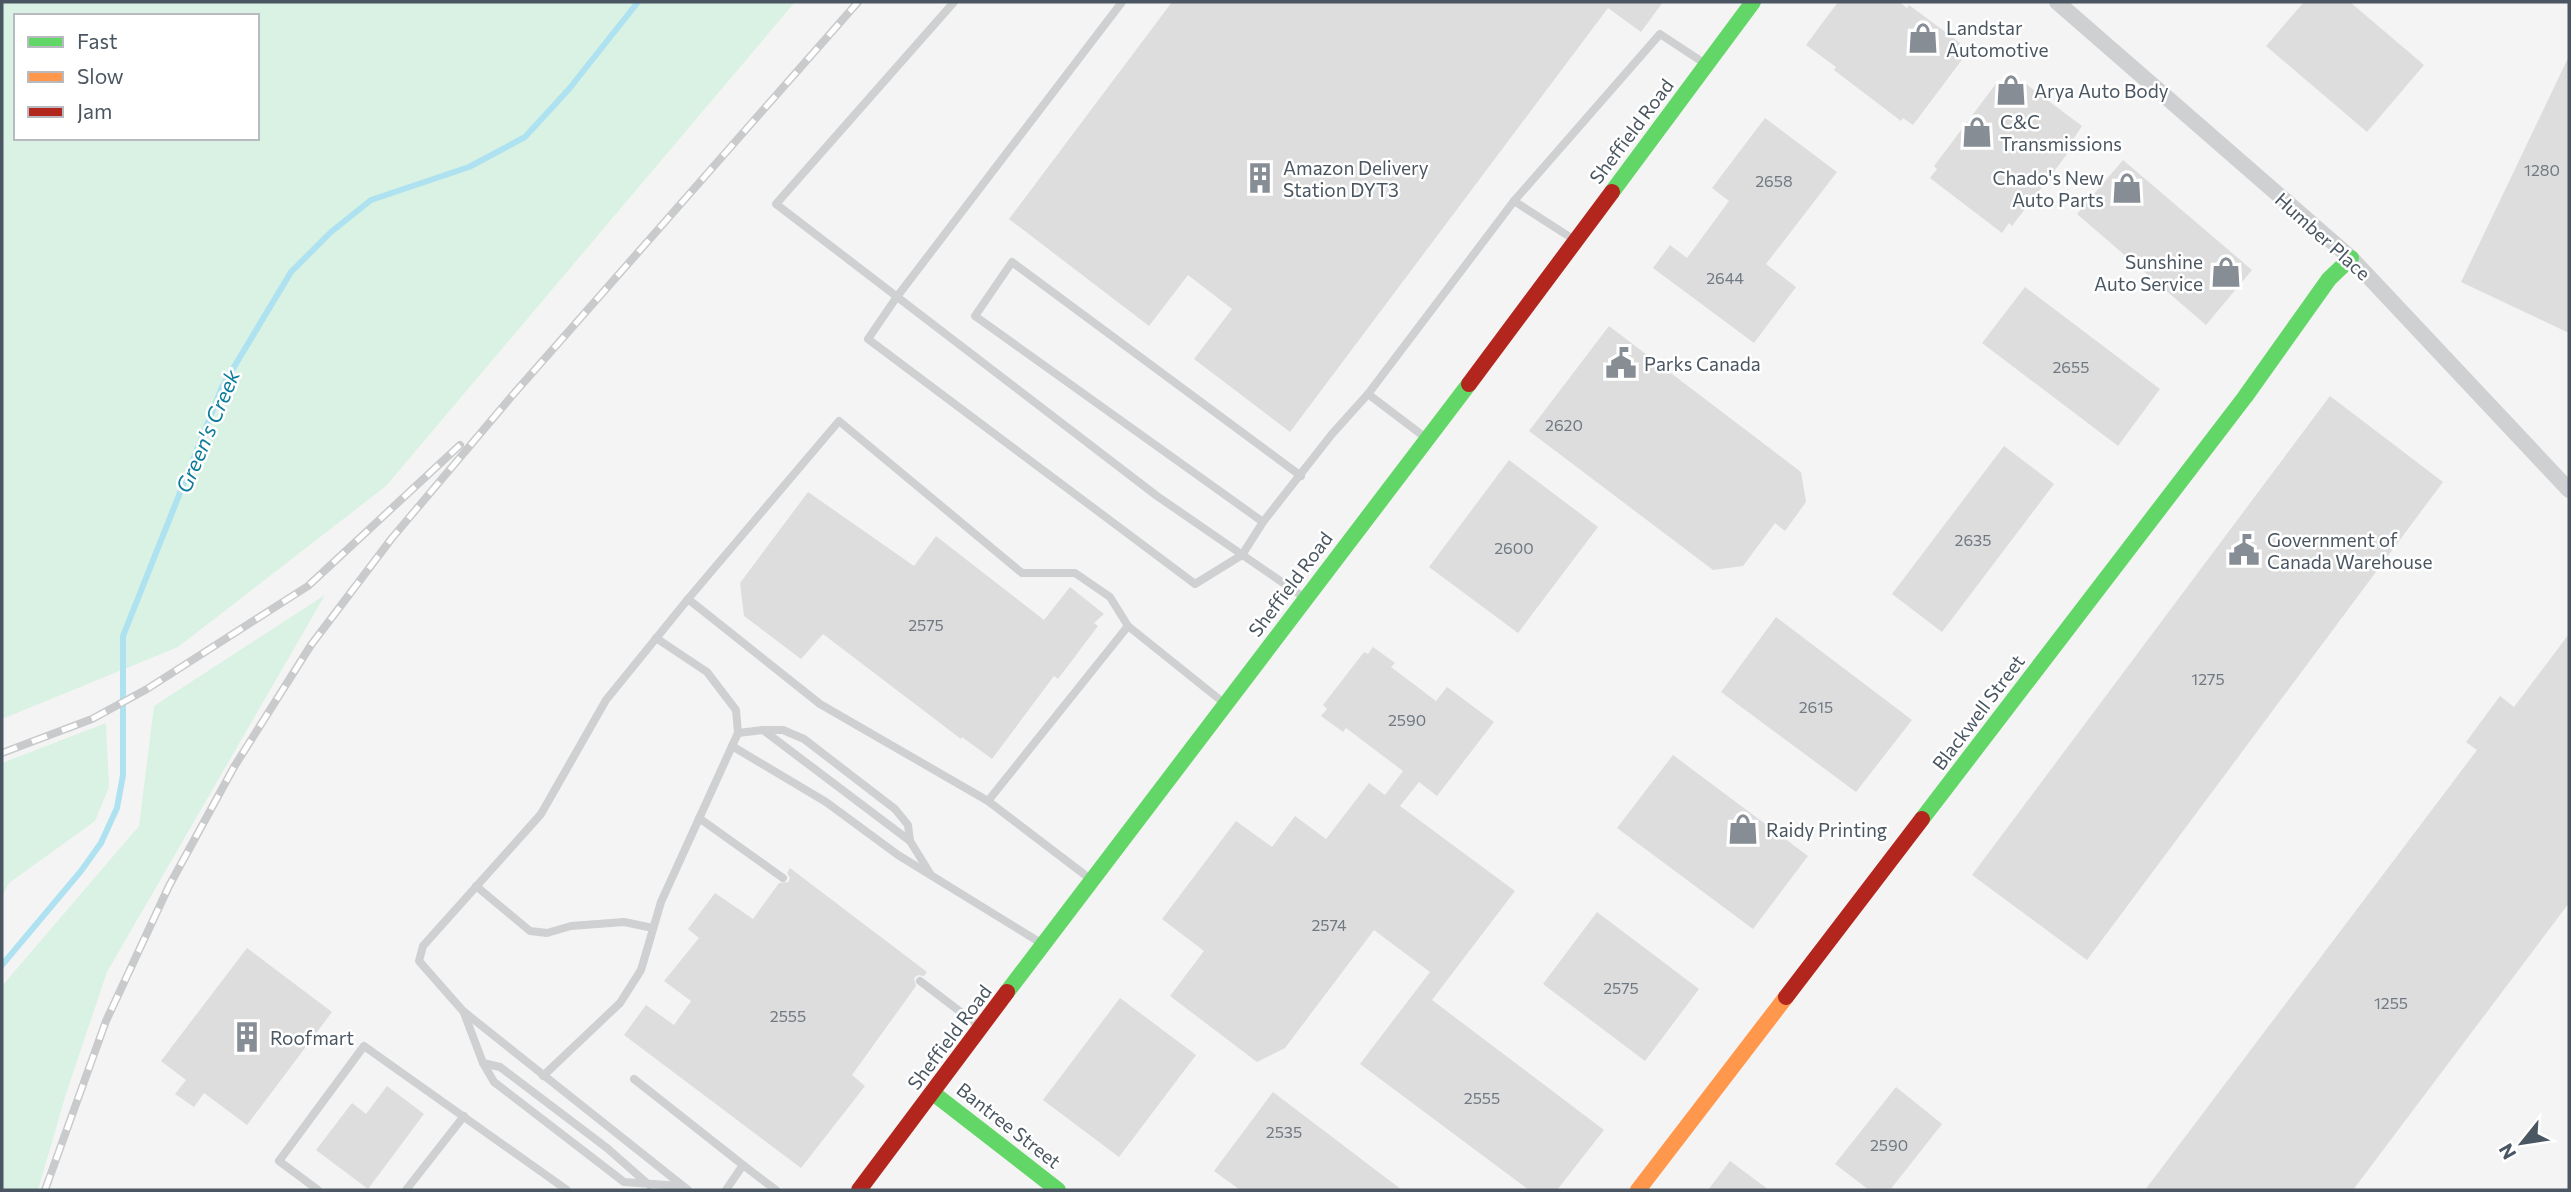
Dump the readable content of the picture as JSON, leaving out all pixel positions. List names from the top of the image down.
{
  "streets": {
    "street": [
      "Sheffield Road",
      "Humber Place",
      "Blackwell Street",
      "Bantree Street"
    ]
  },
  "crossings": [
    ["Sheffield Road", "Bantree Street"],
    ["Humber Place", "Blackwell Street"]
  ],
  "water": ["Green's Creek"],
  "places": {
    "shop": [
      "Landstar Automotive",
      "Arya Auto Body",
      "C&C Transmissions",
      "Chado's New Auto Parts",
      "Sunshine Auto Service",
      "Raidy Printing"
    ],
    "building": ["Amazon Delivery Station DYT3", "Roofmart"],
    "public building": ["Parks Canada", "Government of Canada Warehouse"]
  },
  "house_numbers": [
    "1280",
    "2658",
    "2644",
    "2655",
    "2620",
    "2635",
    "2600",
    "2575",
    "1275",
    "2615",
    "2590",
    "2574",
    "2575",
    "1255",
    "2555",
    "2555",
    "2535",
    "2590"
  ],
  "legend": ["Fast", "Slow", "Jam"],
  "north": "bottom left"
}
